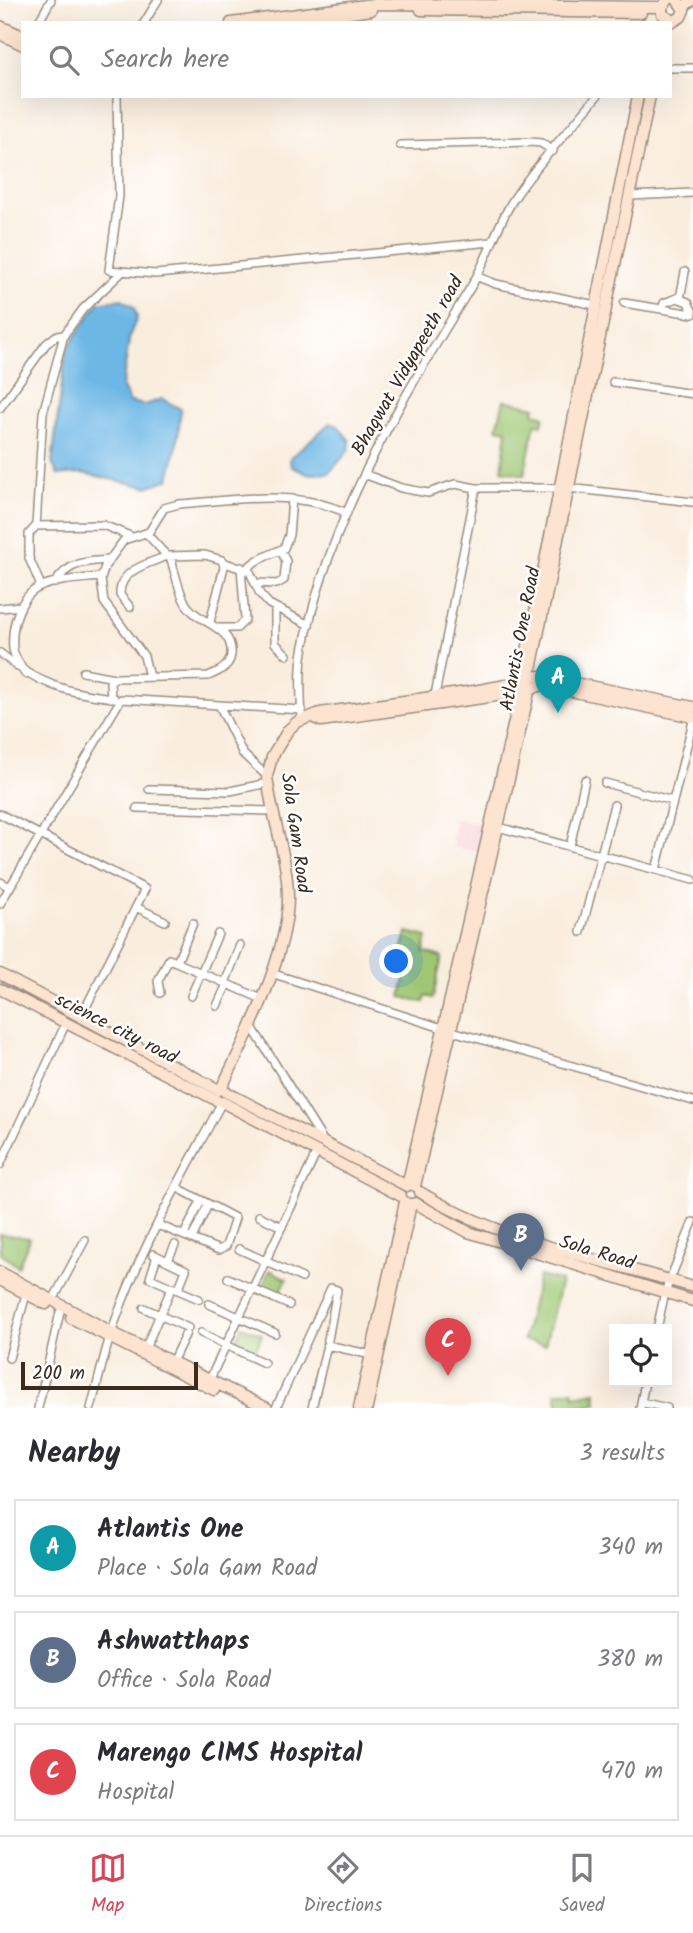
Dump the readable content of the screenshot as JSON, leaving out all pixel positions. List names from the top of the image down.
{
  "streets": {
    "street": [
      "Bhagwat Vidyapeeth road",
      "Atlantis One Road",
      "Sola Gam Road",
      "science city road",
      "Sola Road"
    ]
  },
  "crossings": [
    ["Bhagwat Vidyapeeth road", "Sola Gam Road"],
    ["Atlantis One Road", "Sola Road"],
    ["Sola Gam Road", "science city road"],
    ["Sola Gam Road", "Sola Road"],
    ["science city road", "Sola Road"]
  ],
  "scale_bar": "200 m",
  "page": {
    "search": "Search here",
    "pins": ["A", "B", "C"],
    "scale": "200 m",
    "heading": ["Nearby", "3 results"],
    "list": [
      {
        "mark": "A",
        "name": "Atlantis One",
        "note": "Place · Sola Gam Road",
        "value": "340 m"
      },
      {
        "mark": "B",
        "name": "Ashwatthaps",
        "note": "Office · Sola Road",
        "value": "380 m"
      },
      {
        "mark": "C",
        "name": "Marengo CIMS Hospital",
        "note": "Hospital",
        "value": "470 m"
      }
    ],
    "nav": ["Map", "Directions", "Saved"]
  }
}
